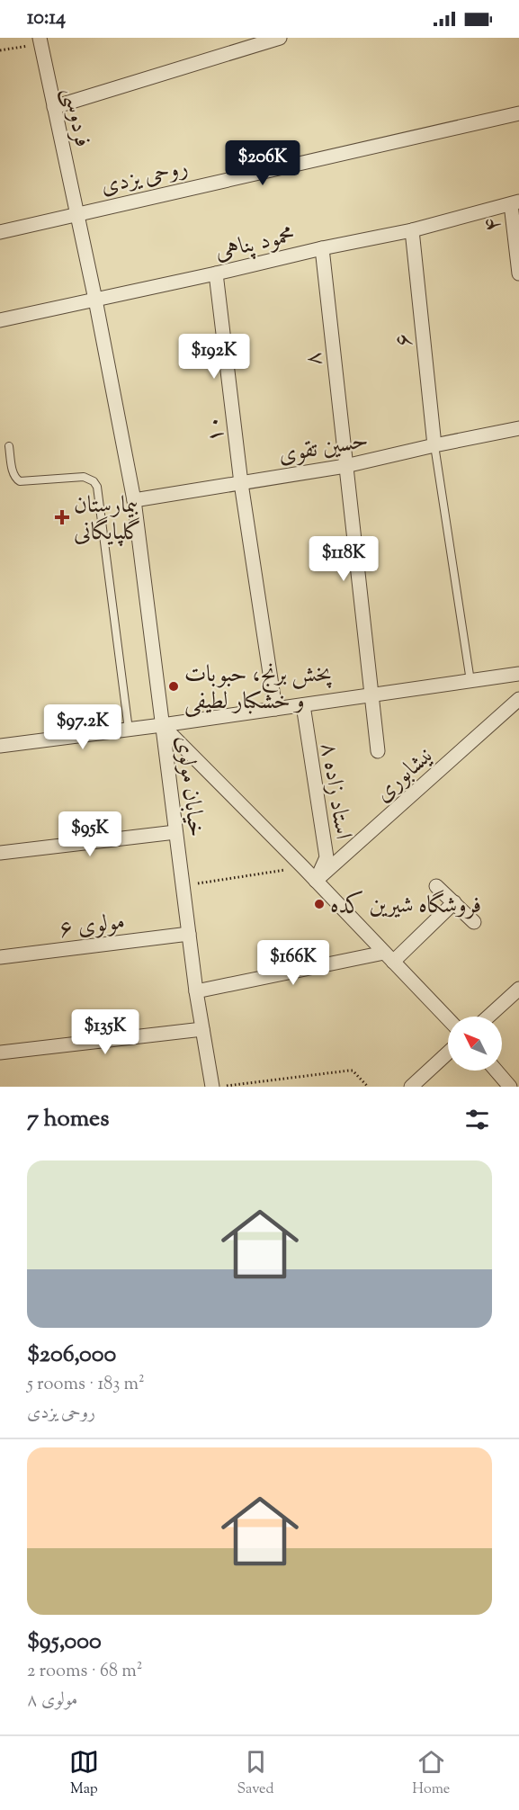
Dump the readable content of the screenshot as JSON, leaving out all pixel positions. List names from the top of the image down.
{
  "streets": {
    "street": [
      "فردوسی",
      "روحی یزدی",
      "۴",
      "محمود پناهی",
      "۶",
      "۸",
      "۱۰",
      "حسین تقوی",
      "نیشابوری",
      "خیابان مولوی",
      "استاد زاده ۸",
      "مولوی ۶"
    ]
  },
  "crossings": [
    ["فردوسی", "روحی یزدی"],
    ["فردوسی", "محمود پناهی"],
    ["فردوسی", "خیابان مولوی"],
    ["۴", "محمود پناهی"],
    ["محمود پناهی", "۶"],
    ["محمود پناهی", "۸"],
    ["محمود پناهی", "۱۰"],
    ["محمود پناهی", "خیابان مولوی"],
    ["۶", "حسین تقوی"],
    ["۸", "حسین تقوی"],
    ["۱۰", "حسین تقوی"],
    ["حسین تقوی", "خیابان مولوی"],
    ["نیشابوری", "استاد زاده ۸"],
    ["خیابان مولوی", "مولوی ۶"]
  ],
  "places": {
    "health": ["بیمارستان گلپایگانی"],
    "other": ["پخش برنج، حبوبات و خشکبار لطیفی", "فروشگاه شیرین کده"]
  },
  "north": "top left",
  "page": {
    "status": "10:14",
    "price": [
      "$206K",
      "$192K",
      "$118K",
      "$97.2K",
      "$95K",
      "$166K",
      "$135K"
    ],
    "heading": "7 homes",
    "list": [
      {
        "name": "$206,000",
        "note": "5 rooms · 183 m² · روحی یزدی"
      },
      {
        "name": "$95,000",
        "note": "2 rooms · 68 m² · مولوی ۸"
      }
    ],
    "tabs": ["Map", "Saved", "Home"]
  }
}
